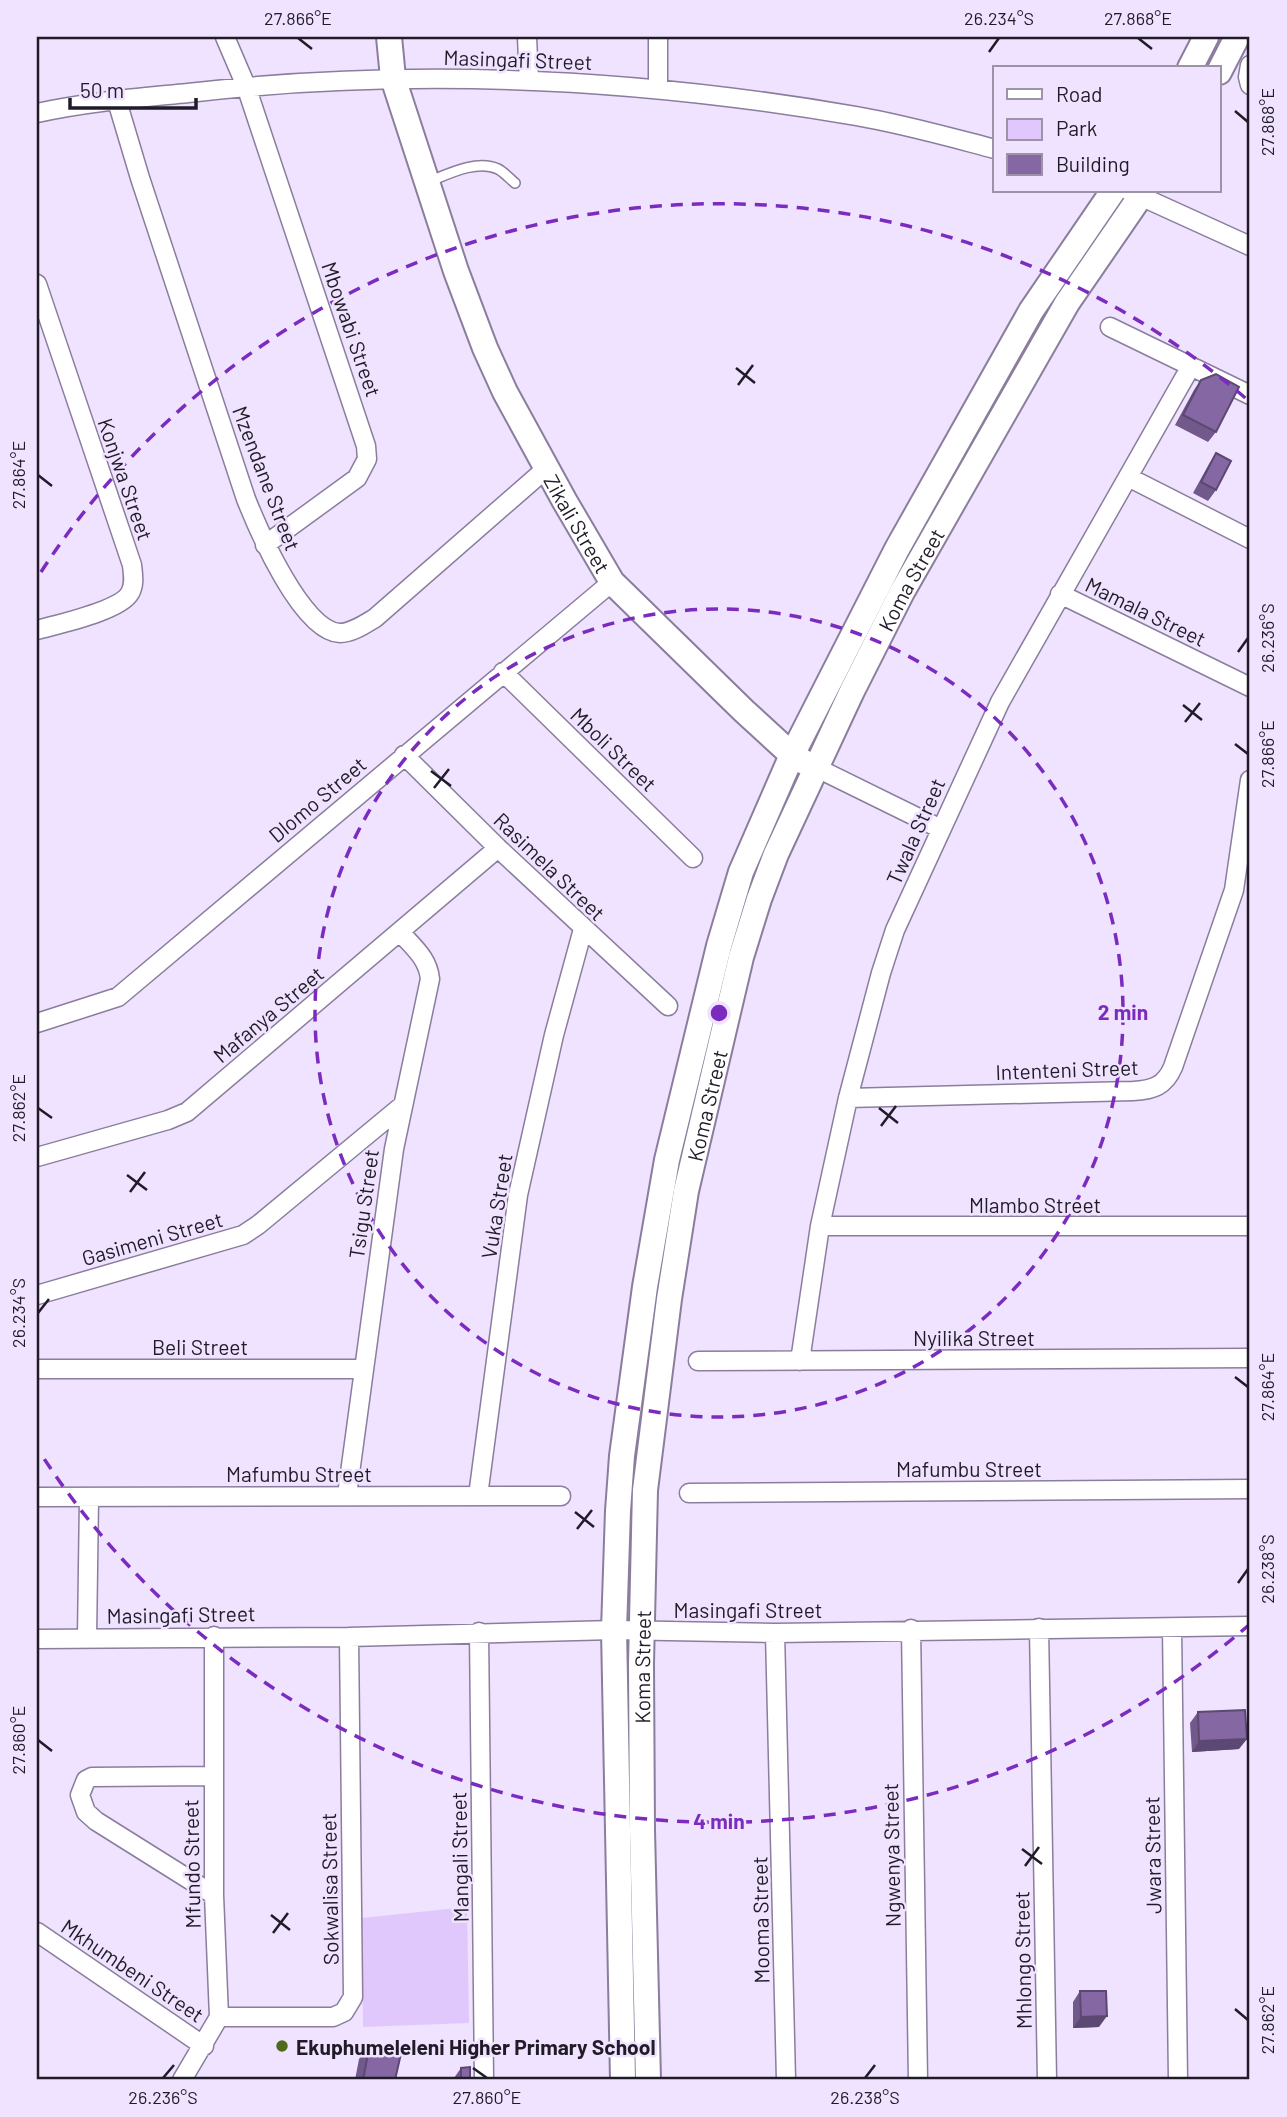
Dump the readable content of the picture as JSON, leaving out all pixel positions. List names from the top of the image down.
{
  "streets": {
    "main road": ["Zikali Street", "Koma Street"],
    "street": [
      "Masingafi Street",
      "Mbowabi Street",
      "Mzendane Street",
      "Konjwa Street",
      "Mamala Street",
      "Mboli Street",
      "Dlomo Street",
      "Twala Street",
      "Rasimela Street",
      "Mafanya Street",
      "Intenteni Street",
      "Tsigu Street",
      "Mlambo Street",
      "Vuka Street",
      "Gasimeni Street",
      "Nyilika Street",
      "Beli Street",
      "Mafumbu Street",
      "Ngwenya Street",
      "Jwara Street",
      "Mangali Street",
      "Mfundo Street",
      "Sokwalisa Street",
      "Mooma Street",
      "Mhlongo Street",
      "Mkhumbeni Street"
    ]
  },
  "crossings": [
    ["Masingafi Street", "Mbowabi Street"],
    ["Masingafi Street", "Mzendane Street"],
    ["Masingafi Street", "Zikali Street"],
    ["Masingafi Street", "Koma Street"],
    ["Masingafi Street", "Ngwenya Street"],
    ["Masingafi Street", "Jwara Street"],
    ["Masingafi Street", "Mangali Street"],
    ["Masingafi Street", "Mfundo Street"],
    ["Masingafi Street", "Sokwalisa Street"],
    ["Masingafi Street", "Mooma Street"],
    ["Masingafi Street", "Mhlongo Street"],
    ["Mbowabi Street", "Mzendane Street"],
    ["Mzendane Street", "Zikali Street"],
    ["Zikali Street", "Koma Street"],
    ["Zikali Street", "Dlomo Street"],
    ["Zikali Street", "Twala Street"],
    ["Mamala Street", "Twala Street"],
    ["Mboli Street", "Dlomo Street"],
    ["Dlomo Street", "Rasimela Street"],
    ["Twala Street", "Intenteni Street"],
    ["Twala Street", "Mlambo Street"],
    ["Twala Street", "Nyilika Street"],
    ["Rasimela Street", "Mafanya Street"],
    ["Rasimela Street", "Vuka Street"],
    ["Mafanya Street", "Tsigu Street"],
    ["Tsigu Street", "Gasimeni Street"],
    ["Tsigu Street", "Beli Street"],
    ["Tsigu Street", "Mafumbu Street"],
    ["Vuka Street", "Mafumbu Street"],
    ["Mfundo Street", "Sokwalisa Street"],
    ["Mfundo Street", "Mkhumbeni Street"]
  ],
  "places": ["Ekuphumeleleni Higher Primary School"],
  "legend": ["Road", "Park", "Building"],
  "scale_bar": "50 m",
  "coordinates": [
    "27.866°E",
    "26.234°S",
    "27.868°E",
    "27.864°E",
    "26.236°S",
    "27.862°E",
    "26.238°S",
    "27.860°E"
  ],
  "rings": ["2 min", "4 min"]
}
